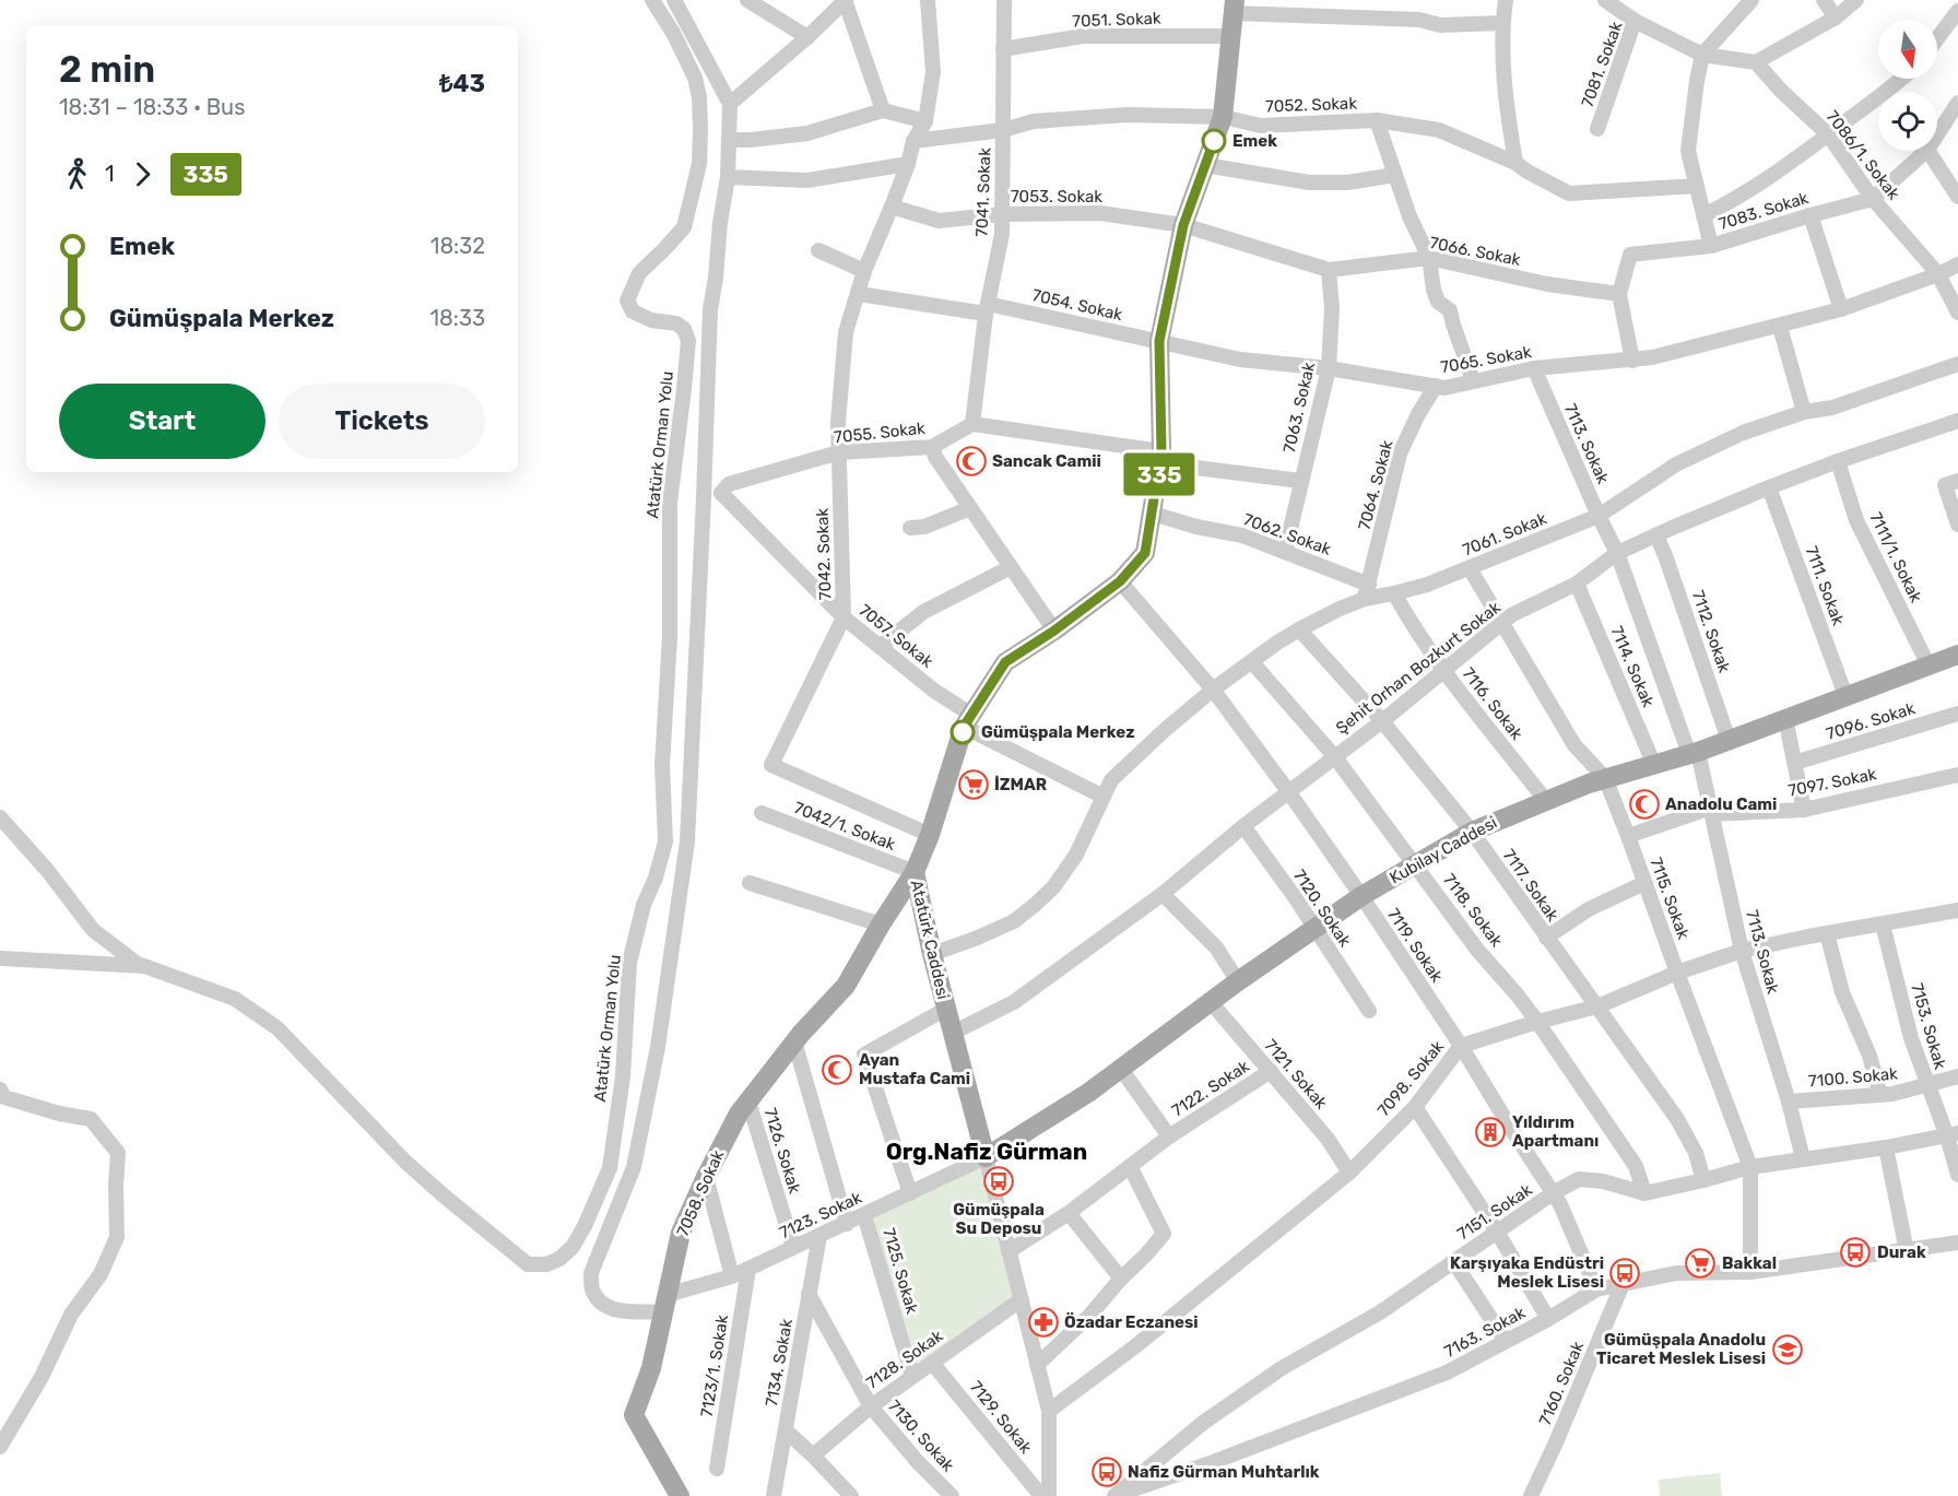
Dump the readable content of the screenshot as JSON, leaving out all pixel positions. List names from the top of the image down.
{
  "streets": {
    "main road": ["Kubilay Caddesi", "Atatürk Caddesi", "7058. Sokak"],
    "street": [
      "7051. Sokak",
      "7081. Sokak",
      "7052. Sokak",
      "7086/1. Sokak",
      "7041. Sokak",
      "7053. Sokak",
      "7083. Sokak",
      "7066. Sokak",
      "7054. Sokak",
      "7065. Sokak",
      "7063. Sokak",
      "7055. Sokak",
      "7113. Sokak",
      "Atatürk Orman Yolu",
      "7064. Sokak",
      "7062. Sokak",
      "7061. Sokak",
      "7042. Sokak",
      "7111/1. Sokak",
      "7111. Sokak",
      "7112. Sokak",
      "7057. Sokak",
      "7114. Sokak",
      "Şehit Orhan Bozkurt Sokak",
      "7116. Sokak",
      "7096. Sokak",
      "7097. Sokak",
      "7042/1. Sokak",
      "7117. Sokak",
      "7115. Sokak",
      "7120. Sokak",
      "7118. Sokak",
      "7119. Sokak",
      "7153. Sokak",
      "7121. Sokak",
      "7100. Sokak",
      "7098. Sokak",
      "7122. Sokak",
      "7126. Sokak",
      "7151. Sokak",
      "7123. Sokak",
      "7125. Sokak",
      "7163. Sokak",
      "7128. Sokak",
      "7134. Sokak",
      "7123/1. Sokak",
      "7160. Sokak",
      "7129. Sokak",
      "7130. Sokak"
    ]
  },
  "crossings": [
    ["7051. Sokak", "7041. Sokak"],
    ["7051. Sokak", "Atatürk Caddesi"],
    ["7081. Sokak", "7086/1. Sokak"],
    ["7052. Sokak", "7041. Sokak"],
    ["7052. Sokak", "7042. Sokak"],
    ["7052. Sokak", "Atatürk Caddesi"],
    ["7086/1. Sokak", "7083. Sokak"],
    ["7086/1. Sokak", "7065. Sokak"],
    ["7041. Sokak", "7053. Sokak"],
    ["7041. Sokak", "7054. Sokak"],
    ["7041. Sokak", "7055. Sokak"],
    ["7053. Sokak", "7066. Sokak"],
    ["7053. Sokak", "7042. Sokak"],
    ["7053. Sokak", "Atatürk Caddesi"],
    ["7083. Sokak", "7066. Sokak"],
    ["7066. Sokak", "7063. Sokak"],
    ["7066. Sokak", "Atatürk Caddesi"],
    ["7054. Sokak", "7065. Sokak"],
    ["7054. Sokak", "7042. Sokak"],
    ["7054. Sokak", "Atatürk Caddesi"],
    ["7065. Sokak", "7063. Sokak"],
    ["7065. Sokak", "7113. Sokak"],
    ["7065. Sokak", "7064. Sokak"],
    ["7065. Sokak", "Atatürk Caddesi"],
    ["7063. Sokak", "7062. Sokak"],
    ["7055. Sokak", "7042. Sokak"],
    ["7055. Sokak", "7057. Sokak"],
    ["7113. Sokak", "7061. Sokak"],
    ["7113. Sokak", "Şehit Orhan Bozkurt Sokak"],
    ["7113. Sokak", "7097. Sokak"],
    ["7113. Sokak", "Kubilay Caddesi"],
    ["7113. Sokak", "7100. Sokak"],
    ["7113. Sokak", "7098. Sokak"],
    ["7113. Sokak", "7151. Sokak"],
    ["7064. Sokak", "7062. Sokak"],
    ["7064. Sokak", "7061. Sokak"],
    ["7062. Sokak", "7061. Sokak"],
    ["7062. Sokak", "Atatürk Caddesi"],
    ["7061. Sokak", "7116. Sokak"],
    ["7061. Sokak", "7117. Sokak"],
    ["7061. Sokak", "7115. Sokak"],
    ["7061. Sokak", "7118. Sokak"],
    ["7061. Sokak", "Atatürk Caddesi"],
    ["7061. Sokak", "7119. Sokak"],
    ["7042. Sokak", "7057. Sokak"],
    ["7042. Sokak", "Atatürk Caddesi"],
    ["7111/1. Sokak", "Şehit Orhan Bozkurt Sokak"],
    ["7111/1. Sokak", "Kubilay Caddesi"],
    ["7111. Sokak", "Şehit Orhan Bozkurt Sokak"],
    ["7111. Sokak", "Kubilay Caddesi"],
    ["7112. Sokak", "Şehit Orhan Bozkurt Sokak"],
    ["7112. Sokak", "Kubilay Caddesi"],
    ["7057. Sokak", "Atatürk Caddesi"],
    ["7114. Sokak", "Şehit Orhan Bozkurt Sokak"],
    ["7114. Sokak", "Kubilay Caddesi"],
    ["Şehit Orhan Bozkurt Sokak", "7116. Sokak"],
    ["Şehit Orhan Bozkurt Sokak", "7117. Sokak"],
    ["Şehit Orhan Bozkurt Sokak", "7115. Sokak"],
    ["Şehit Orhan Bozkurt Sokak", "7120. Sokak"],
    ["Şehit Orhan Bozkurt Sokak", "7118. Sokak"],
    ["Şehit Orhan Bozkurt Sokak", "Atatürk Caddesi"],
    ["Şehit Orhan Bozkurt Sokak", "7119. Sokak"],
    ["7116. Sokak", "Kubilay Caddesi"],
    ["7097. Sokak", "7115. Sokak"],
    ["7042/1. Sokak", "Atatürk Caddesi"],
    ["7042/1. Sokak", "7058. Sokak"],
    ["Kubilay Caddesi", "7117. Sokak"],
    ["Kubilay Caddesi", "7115. Sokak"],
    ["Kubilay Caddesi", "7120. Sokak"],
    ["Kubilay Caddesi", "7118. Sokak"],
    ["Kubilay Caddesi", "Atatürk Caddesi"],
    ["Kubilay Caddesi", "7119. Sokak"],
    ["Kubilay Caddesi", "7121. Sokak"],
    ["Kubilay Caddesi", "7122. Sokak"],
    ["Kubilay Caddesi", "7123. Sokak"],
    ["7117. Sokak", "7098. Sokak"],
    ["7117. Sokak", "7151. Sokak"],
    ["7115. Sokak", "7098. Sokak"],
    ["7115. Sokak", "7151. Sokak"],
    ["7115. Sokak", "7163. Sokak"],
    ["7118. Sokak", "7098. Sokak"],
    ["7118. Sokak", "7151. Sokak"],
    ["Atatürk Caddesi", "7119. Sokak"],
    ["Atatürk Caddesi", "7098. Sokak"],
    ["Atatürk Caddesi", "7122. Sokak"],
    ["Atatürk Caddesi", "7058. Sokak"],
    ["Atatürk Caddesi", "7123. Sokak"],
    ["Atatürk Caddesi", "7128. Sokak"],
    ["7119. Sokak", "7098. Sokak"],
    ["7119. Sokak", "7151. Sokak"],
    ["7119. Sokak", "7163. Sokak"],
    ["7153. Sokak", "7100. Sokak"],
    ["7153. Sokak", "7098. Sokak"],
    ["7153. Sokak", "7151. Sokak"],
    ["7121. Sokak", "7098. Sokak"],
    ["7121. Sokak", "7122. Sokak"],
    ["7126. Sokak", "7058. Sokak"],
    ["7126. Sokak", "7123. Sokak"],
    ["7058. Sokak", "7123. Sokak"],
    ["7151. Sokak", "7163. Sokak"],
    ["7123. Sokak", "7125. Sokak"],
    ["7123. Sokak", "7134. Sokak"],
    ["7123. Sokak", "7123/1. Sokak"],
    ["7125. Sokak", "7128. Sokak"],
    ["7163. Sokak", "7160. Sokak"],
    ["7128. Sokak", "7129. Sokak"],
    ["7128. Sokak", "7130. Sokak"],
    ["7134. Sokak", "7130. Sokak"]
  ],
  "districts": ["Org.Nafiz Gürman"],
  "places": {
    "other": ["Emek", "Gümüşpala Merkez"],
    "mosque": ["Sancak Camii", "Anadolu Cami", "Ayan Mustafa Cami"],
    "supermarket": ["İZMAR", "Bakkal"],
    "building": ["Yıldırım Apartmanı"],
    "bus stop": [
      "Gümüşpala Su Deposu",
      "Durak",
      "Karşıyaka Endüstri Meslek Lisesi",
      "Nafiz Gürman Muhtarlık"
    ],
    "pharmacy": ["Özadar Eczanesi"],
    "school or university": ["Gümüşpala Anadolu Ticaret Meslek Lisesi"]
  },
  "lines": ["bus line 335"],
  "north": "bottom",
  "page": {
    "on_map": "335",
    "heading": ["2 min", "18:31 – 18:33 · Bus", "₺43"],
    "legs": ["1", "335"],
    "list": [
      {
        "name": "Emek",
        "value": "18:32"
      },
      {
        "name": "Gümüşpala Merkez",
        "value": "18:33"
      }
    ],
    "buttons": ["Start", "Tickets"]
  }
}
